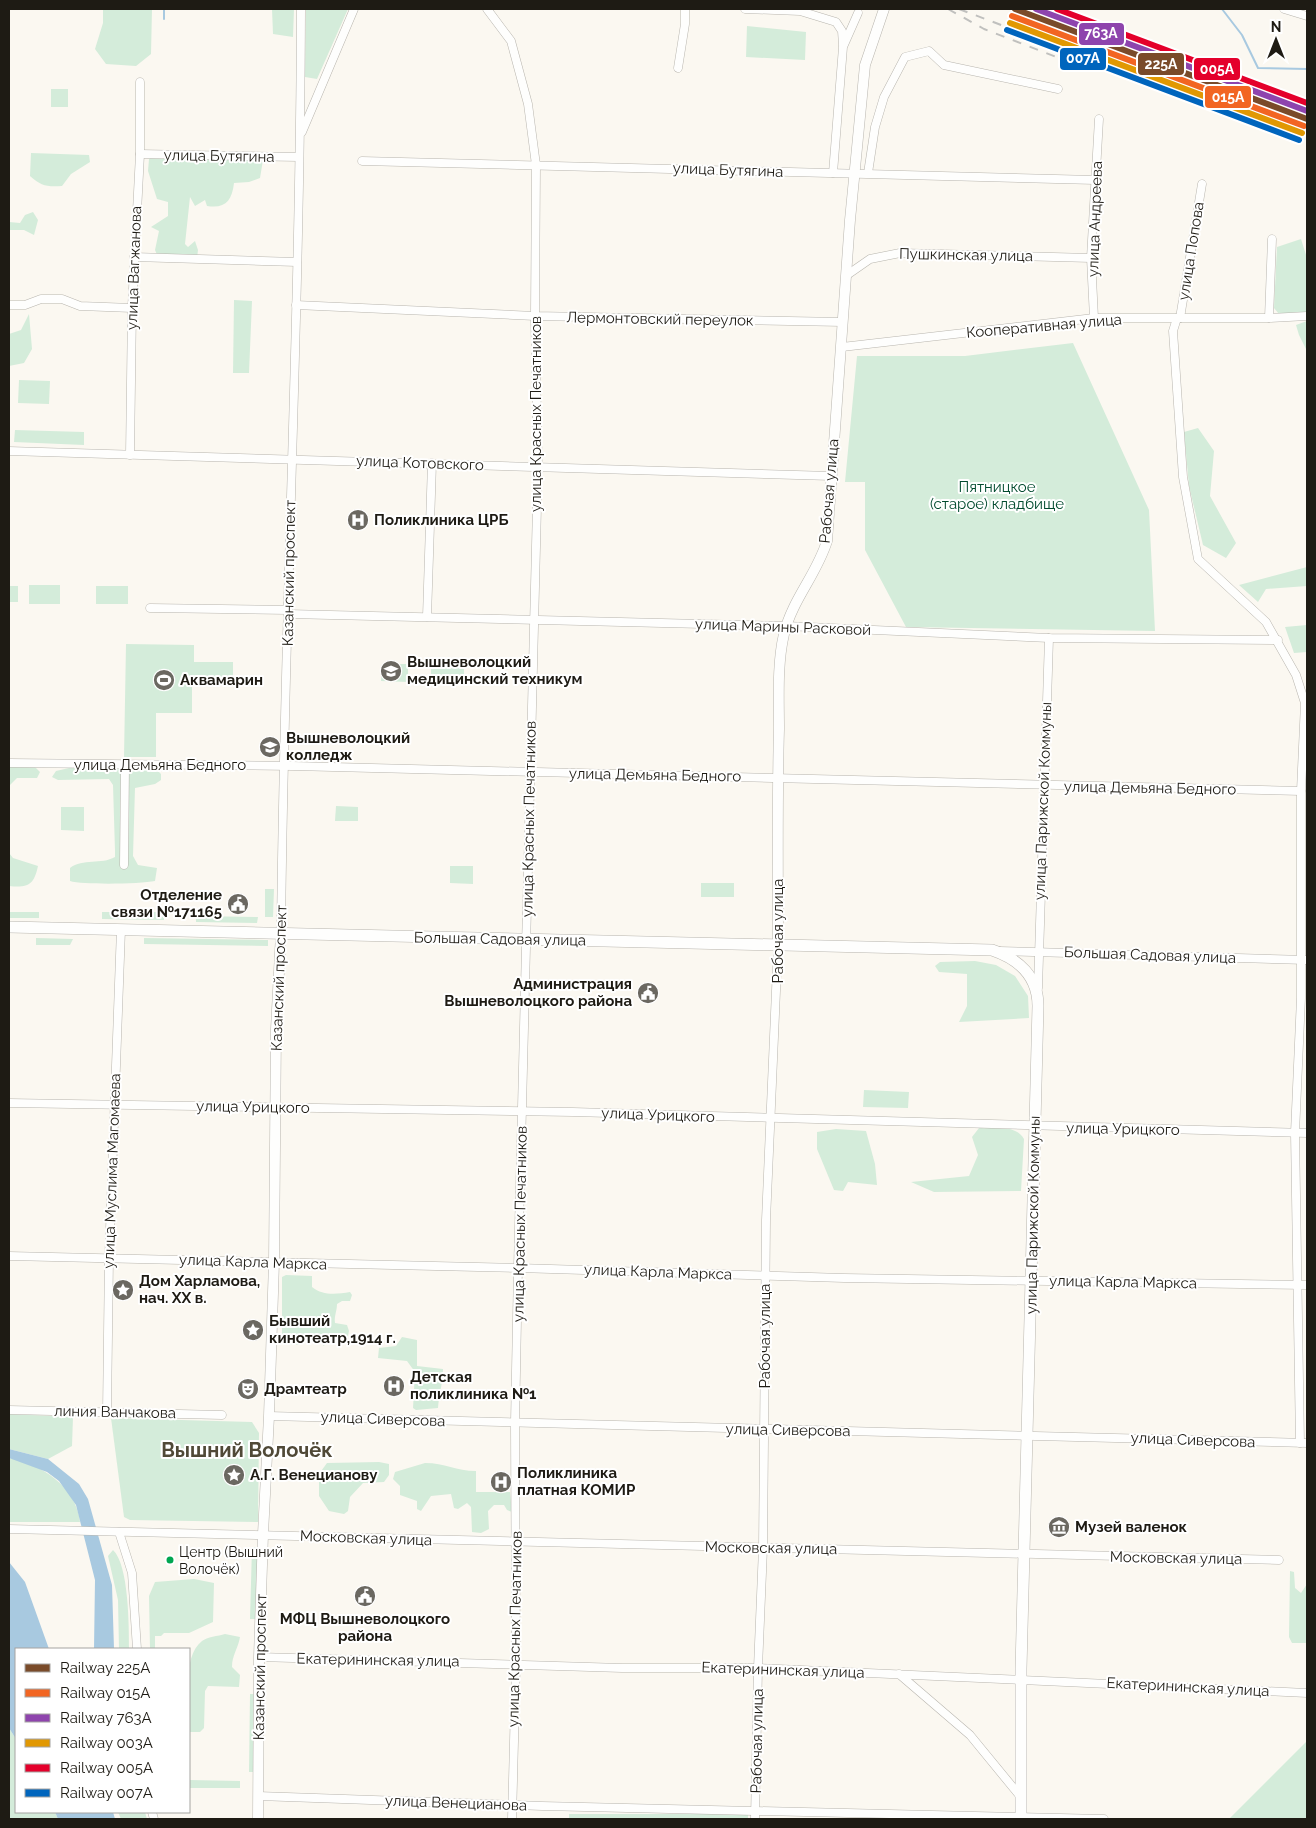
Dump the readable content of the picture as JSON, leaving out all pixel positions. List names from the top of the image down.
{
  "streets": {
    "highway": ["улица Парижской Коммуны", "Большая Садовая улица"],
    "main road": ["Рабочая улица", "Казанский проспект"],
    "street": [
      "улица Бутягина",
      "улица Андреева",
      "улица Попова",
      "Пушкинская улица",
      "улица Вагжанова",
      "Лермонтовский переулок",
      "Кооперативная улица",
      "улица Красных Печатников",
      "улица Котовского",
      "улица Марины Расковой",
      "улица Демьяна Бедного",
      "улица Урицкого",
      "улица Муслима Магомаева",
      "улица Карла Маркса",
      "линия Ванчакова",
      "улица Сиверсова",
      "Московская улица",
      "Екатерининская улица",
      "улица Венецианова"
    ]
  },
  "crossings": [
    ["улица Бутягина", "улица Андреева"],
    ["улица Бутягина", "улица Вагжанова"],
    ["улица Бутягина", "улица Красных Печатников"],
    ["улица Бутягина", "Рабочая улица"],
    ["улица Бутягина", "Казанский проспект"],
    ["улица Андреева", "Пушкинская улица"],
    ["улица Андреева", "Кооперативная улица"],
    ["улица Попова", "Кооперативная улица"],
    ["улица Попова", "улица Марины Расковой"],
    ["улица Попова", "улица Демьяна Бедного"],
    ["улица Попова", "Большая Садовая улица"],
    ["улица Попова", "улица Урицкого"],
    ["улица Попова", "улица Карла Маркса"],
    ["улица Попова", "улица Сиверсова"],
    ["Пушкинская улица", "Рабочая улица"],
    ["улица Вагжанова", "улица Котовского"],
    ["Лермонтовский переулок", "улица Красных Печатников"],
    ["Лермонтовский переулок", "Рабочая улица"],
    ["Лермонтовский переулок", "Казанский проспект"],
    ["Кооперативная улица", "Рабочая улица"],
    ["улица Красных Печатников", "улица Котовского"],
    ["улица Красных Печатников", "улица Марины Расковой"],
    ["улица Красных Печатников", "улица Демьяна Бедного"],
    ["улица Красных Печатников", "Большая Садовая улица"],
    ["улица Красных Печатников", "улица Урицкого"],
    ["улица Красных Печатников", "улица Карла Маркса"],
    ["улица Красных Печатников", "улица Сиверсова"],
    ["улица Красных Печатников", "Московская улица"],
    ["улица Красных Печатников", "Екатерининская улица"],
    ["улица Красных Печатников", "улица Венецианова"],
    ["улица Котовского", "Рабочая улица"],
    ["улица Котовского", "Казанский проспект"],
    ["Рабочая улица", "улица Марины Расковой"],
    ["Рабочая улица", "улица Демьяна Бедного"],
    ["Рабочая улица", "Большая Садовая улица"],
    ["Рабочая улица", "улица Урицкого"],
    ["Рабочая улица", "улица Карла Маркса"],
    ["Рабочая улица", "улица Сиверсова"],
    ["Рабочая улица", "Московская улица"],
    ["Рабочая улица", "Екатерининская улица"],
    ["Рабочая улица", "улица Венецианова"],
    ["Казанский проспект", "улица Марины Расковой"],
    ["Казанский проспект", "улица Демьяна Бедного"],
    ["Казанский проспект", "Большая Садовая улица"],
    ["Казанский проспект", "улица Урицкого"],
    ["Казанский проспект", "улица Карла Маркса"],
    ["Казанский проспект", "улица Сиверсова"],
    ["Казанский проспект", "Московская улица"],
    ["Казанский проспект", "Екатерининская улица"],
    ["Казанский проспект", "улица Венецианова"],
    ["улица Марины Расковой", "улица Парижской Коммуны"],
    ["улица Демьяна Бедного", "улица Парижской Коммуны"],
    ["улица Парижской Коммуны", "Большая Садовая улица"],
    ["улица Парижской Коммуны", "улица Урицкого"],
    ["улица Парижской Коммуны", "улица Карла Маркса"],
    ["улица Парижской Коммуны", "улица Сиверсова"],
    ["улица Парижской Коммуны", "Московская улица"],
    ["улица Парижской Коммуны", "Екатерининская улица"],
    ["улица Парижской Коммуны", "улица Венецианова"],
    ["Большая Садовая улица", "улица Муслима Магомаева"],
    ["улица Урицкого", "улица Муслима Магомаева"],
    ["улица Муслима Магомаева", "улица Карла Маркса"],
    ["улица Муслима Магомаева", "линия Ванчакова"]
  ],
  "districts": ["Вышний Волочёк"],
  "parks": ["Пятницкое (старое) кладбище"],
  "places": {
    "hospital": ["Поликлиника ЦРБ", "Детская поликлиника №1", "Поликлиника платная КОМИР"],
    "school or university": ["Вышневолоцкий медицинский техникум", "Вышневолоцкий колледж"],
    "sports": ["Аквамарин"],
    "public building": ["Отделение связи №171165", "Администрация Вышневолоцкого района", "МФЦ Вышневолоцкого района"],
    "place": ["Дом Харламова, нач. XX в.", "Бывший кинотеатр,1914 г.", "А.Г. Венецианову"],
    "theatre": ["Драмтеатр"],
    "museum": ["Музей валенок"],
    "other": ["Центр (Вышний Волочёк)"]
  },
  "lines": [
    "rail line 225А",
    "rail line 763А",
    "rail line 005А",
    "rail line 015А",
    "rail line 003А",
    "rail line 007А"
  ],
  "legend": [
    "Railway 225А",
    "Railway 015А",
    "Railway 763А",
    "Railway 003А",
    "Railway 005А",
    "Railway 007А"
  ],
  "north": "top"
}
